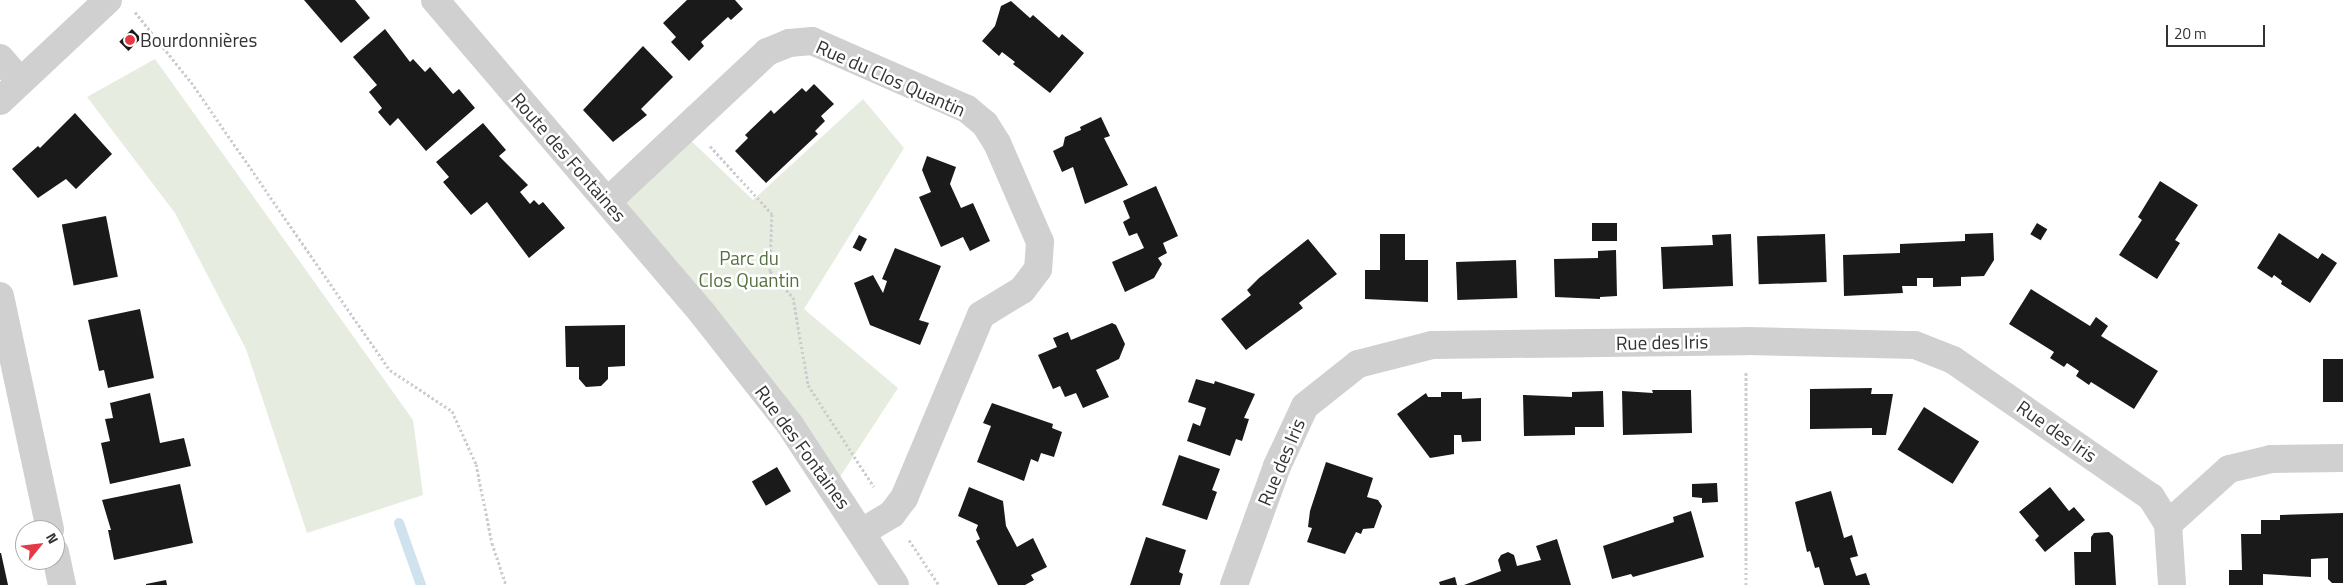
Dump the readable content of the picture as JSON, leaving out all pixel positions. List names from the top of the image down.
{
  "streets": {
    "street": [
      "Rue du Clos Quantin",
      "Route des Fontaines",
      "Rue des Iris",
      "Rue des Fontaines"
    ]
  },
  "crossings": [
    ["Rue du Clos Quantin", "Route des Fontaines"],
    ["Rue du Clos Quantin", "Rue des Fontaines"],
    ["Route des Fontaines", "Rue des Fontaines"]
  ],
  "parks": ["Parc du Clos Quantin"],
  "places": ["Bourdonnières"],
  "scale_bar": "20 m",
  "north": "top right"
}
